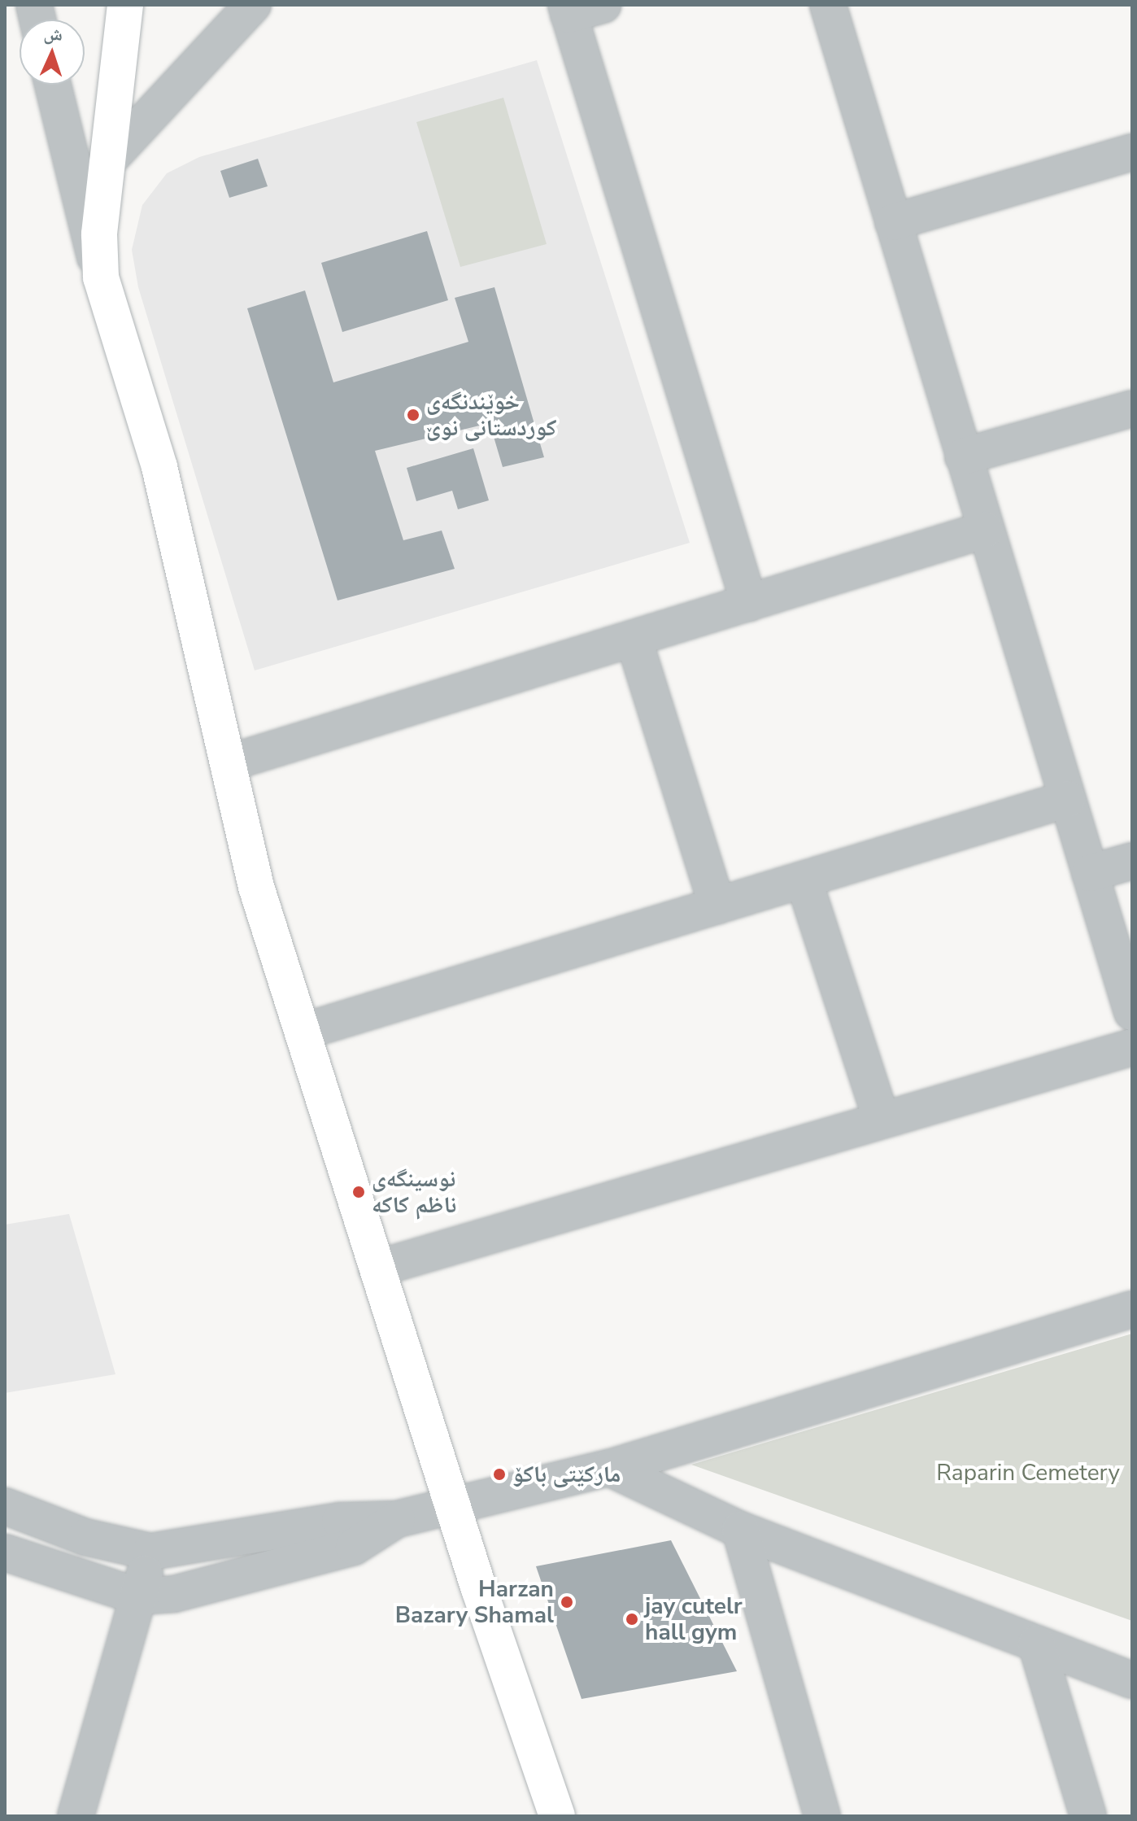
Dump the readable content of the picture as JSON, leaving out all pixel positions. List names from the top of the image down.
{
  "parks": ["Raparin Cemetery"],
  "places": [
    "خوێندنگەی کوردستانی نوێ",
    "نوسینگەی ناظم کاکە",
    "مارکێتی باکۆ",
    "Harzan Bazary Shamal",
    "jay cutelr hall gym"
  ],
  "north": "top"
}
